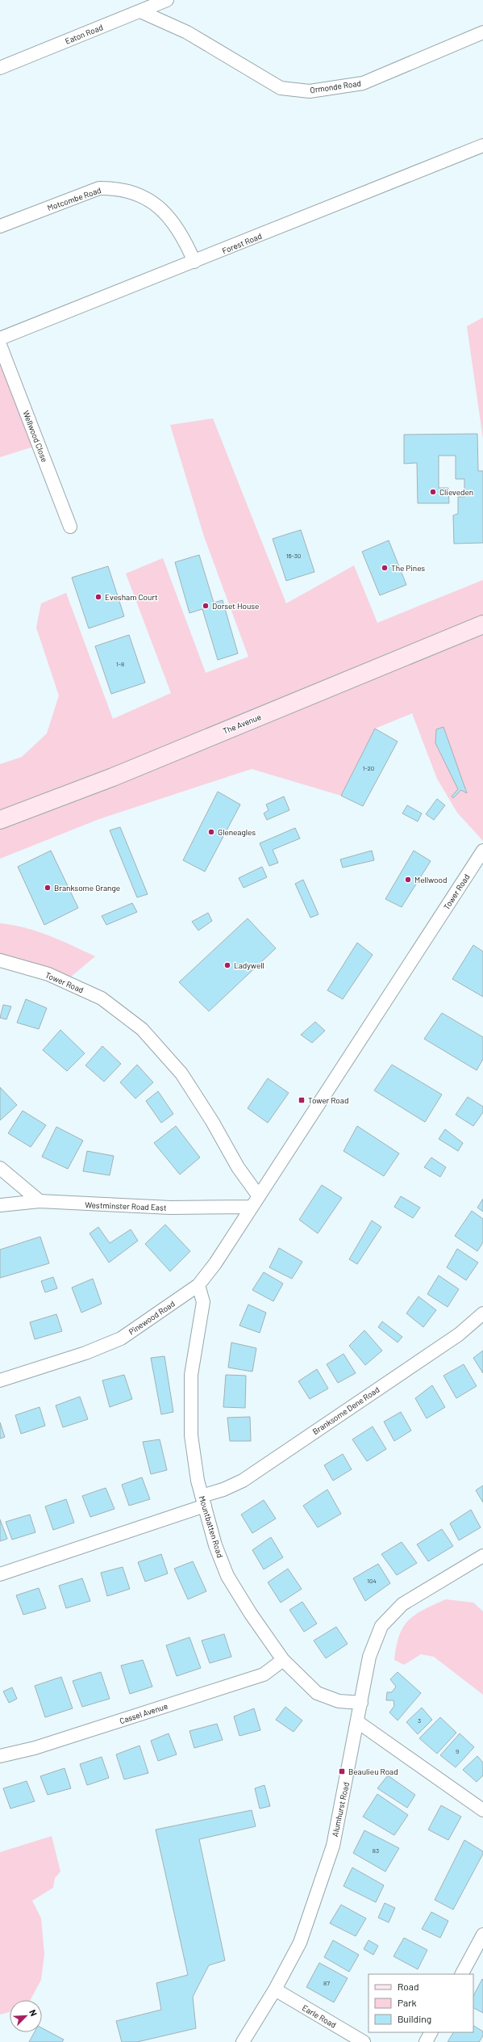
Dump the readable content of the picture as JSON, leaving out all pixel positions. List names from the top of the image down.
{
  "streets": {
    "main road": ["The Avenue"],
    "street": [
      "Eaton Road",
      "Ormonde Road",
      "Motcombe Road",
      "Forest Road",
      "Wellwood Close",
      "Tower Road",
      "Westminster Road East",
      "Pinewood Road",
      "Branksome Dene Road",
      "Mountbatten Road",
      "Cassel Avenue",
      "Alumhurst Road",
      "Earle Road"
    ]
  },
  "crossings": [
    ["Eaton Road", "Ormonde Road"],
    ["Motcombe Road", "Forest Road"],
    ["Tower Road", "Pinewood Road"],
    ["Westminster Road East", "Pinewood Road"],
    ["Pinewood Road", "Mountbatten Road"],
    ["Branksome Dene Road", "Mountbatten Road"],
    ["Mountbatten Road", "Cassel Avenue"],
    ["Mountbatten Road", "Alumhurst Road"],
    ["Alumhurst Road", "Earle Road"]
  ],
  "places": {
    "other": [
      "Clieveden",
      "The Pines",
      "Evesham Court",
      "Dorset House",
      "Gleneagles",
      "Mellwood",
      "Branksome Grange",
      "Ladywell"
    ],
    "transit": ["Tower Road", "Beaulieu Road"]
  },
  "house_numbers": [
    "16-30",
    "1-8",
    "1-20",
    "104",
    "3",
    "9",
    "83",
    "87"
  ],
  "legend": ["Road", "Park", "Building"],
  "north": "top right"
}
